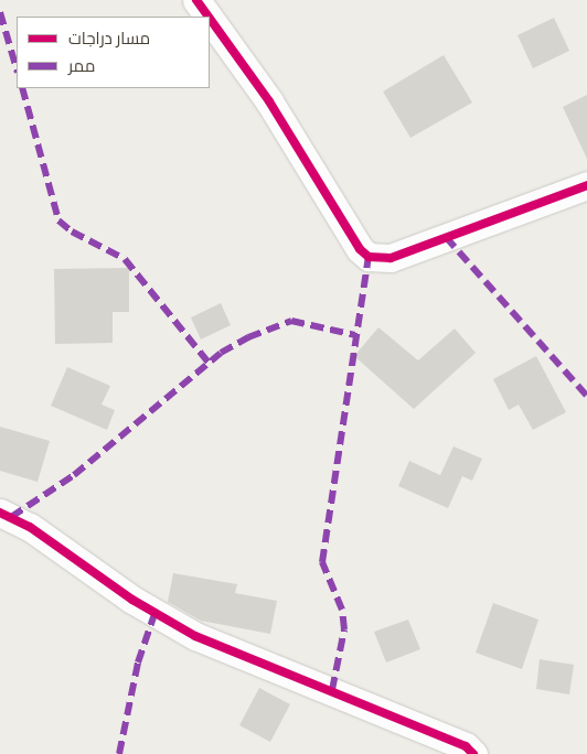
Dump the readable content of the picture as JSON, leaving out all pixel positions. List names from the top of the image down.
{
  "legend": ["مسار دراجات", "ممر"]
}
